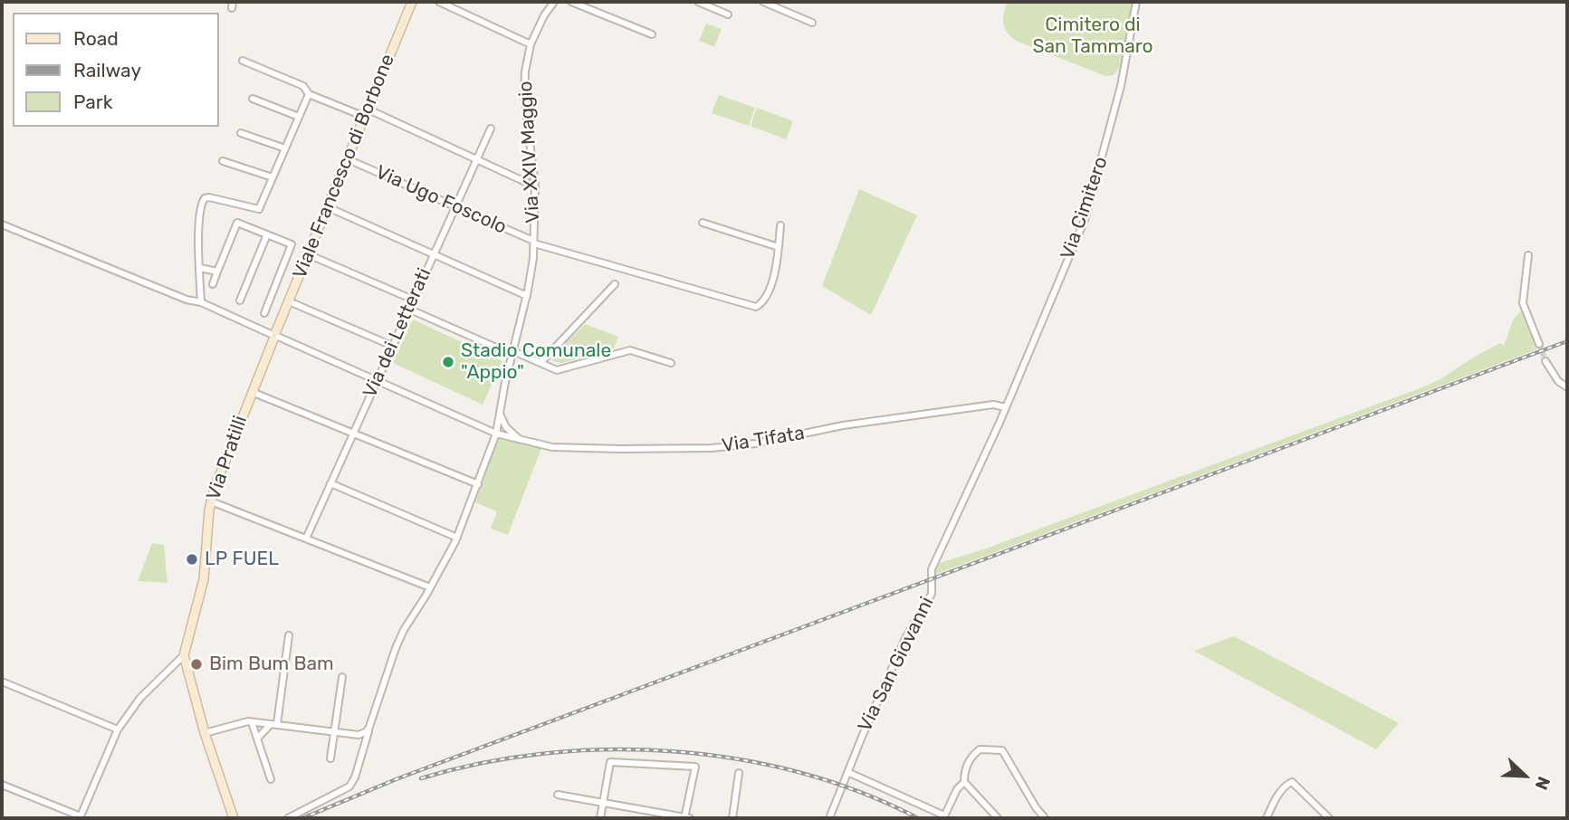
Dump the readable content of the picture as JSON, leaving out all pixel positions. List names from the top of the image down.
{
  "streets": {
    "street": [
      "Via XXIV Maggio",
      "Viale Francesco di Borbone",
      "Via Ugo Foscolo",
      "Via Cimitero",
      "Via dei Letterati",
      "Via Tifata",
      "Via Pratilli",
      "Via San Giovanni"
    ]
  },
  "crossings": [
    ["Via XXIV Maggio", "Via Ugo Foscolo"],
    ["Via XXIV Maggio", "Via Tifata"],
    ["Viale Francesco di Borbone", "Via Ugo Foscolo"],
    ["Viale Francesco di Borbone", "Via Tifata"],
    ["Viale Francesco di Borbone", "Via Pratilli"],
    ["Via Ugo Foscolo", "Via dei Letterati"],
    ["Via Cimitero", "Via Tifata"],
    ["Via Cimitero", "Via San Giovanni"],
    ["Via dei Letterati", "Via Tifata"],
    ["Via Tifata", "Via Pratilli"],
    ["Via Tifata", "Via San Giovanni"]
  ],
  "parks": ["Cimitero di San Tammaro"],
  "places": ["Stadio Comunale \"Appio\"", "LP FUEL", "Bim Bum Bam"],
  "legend": ["Road", "Railway", "Park"],
  "north": "bottom right"
}
